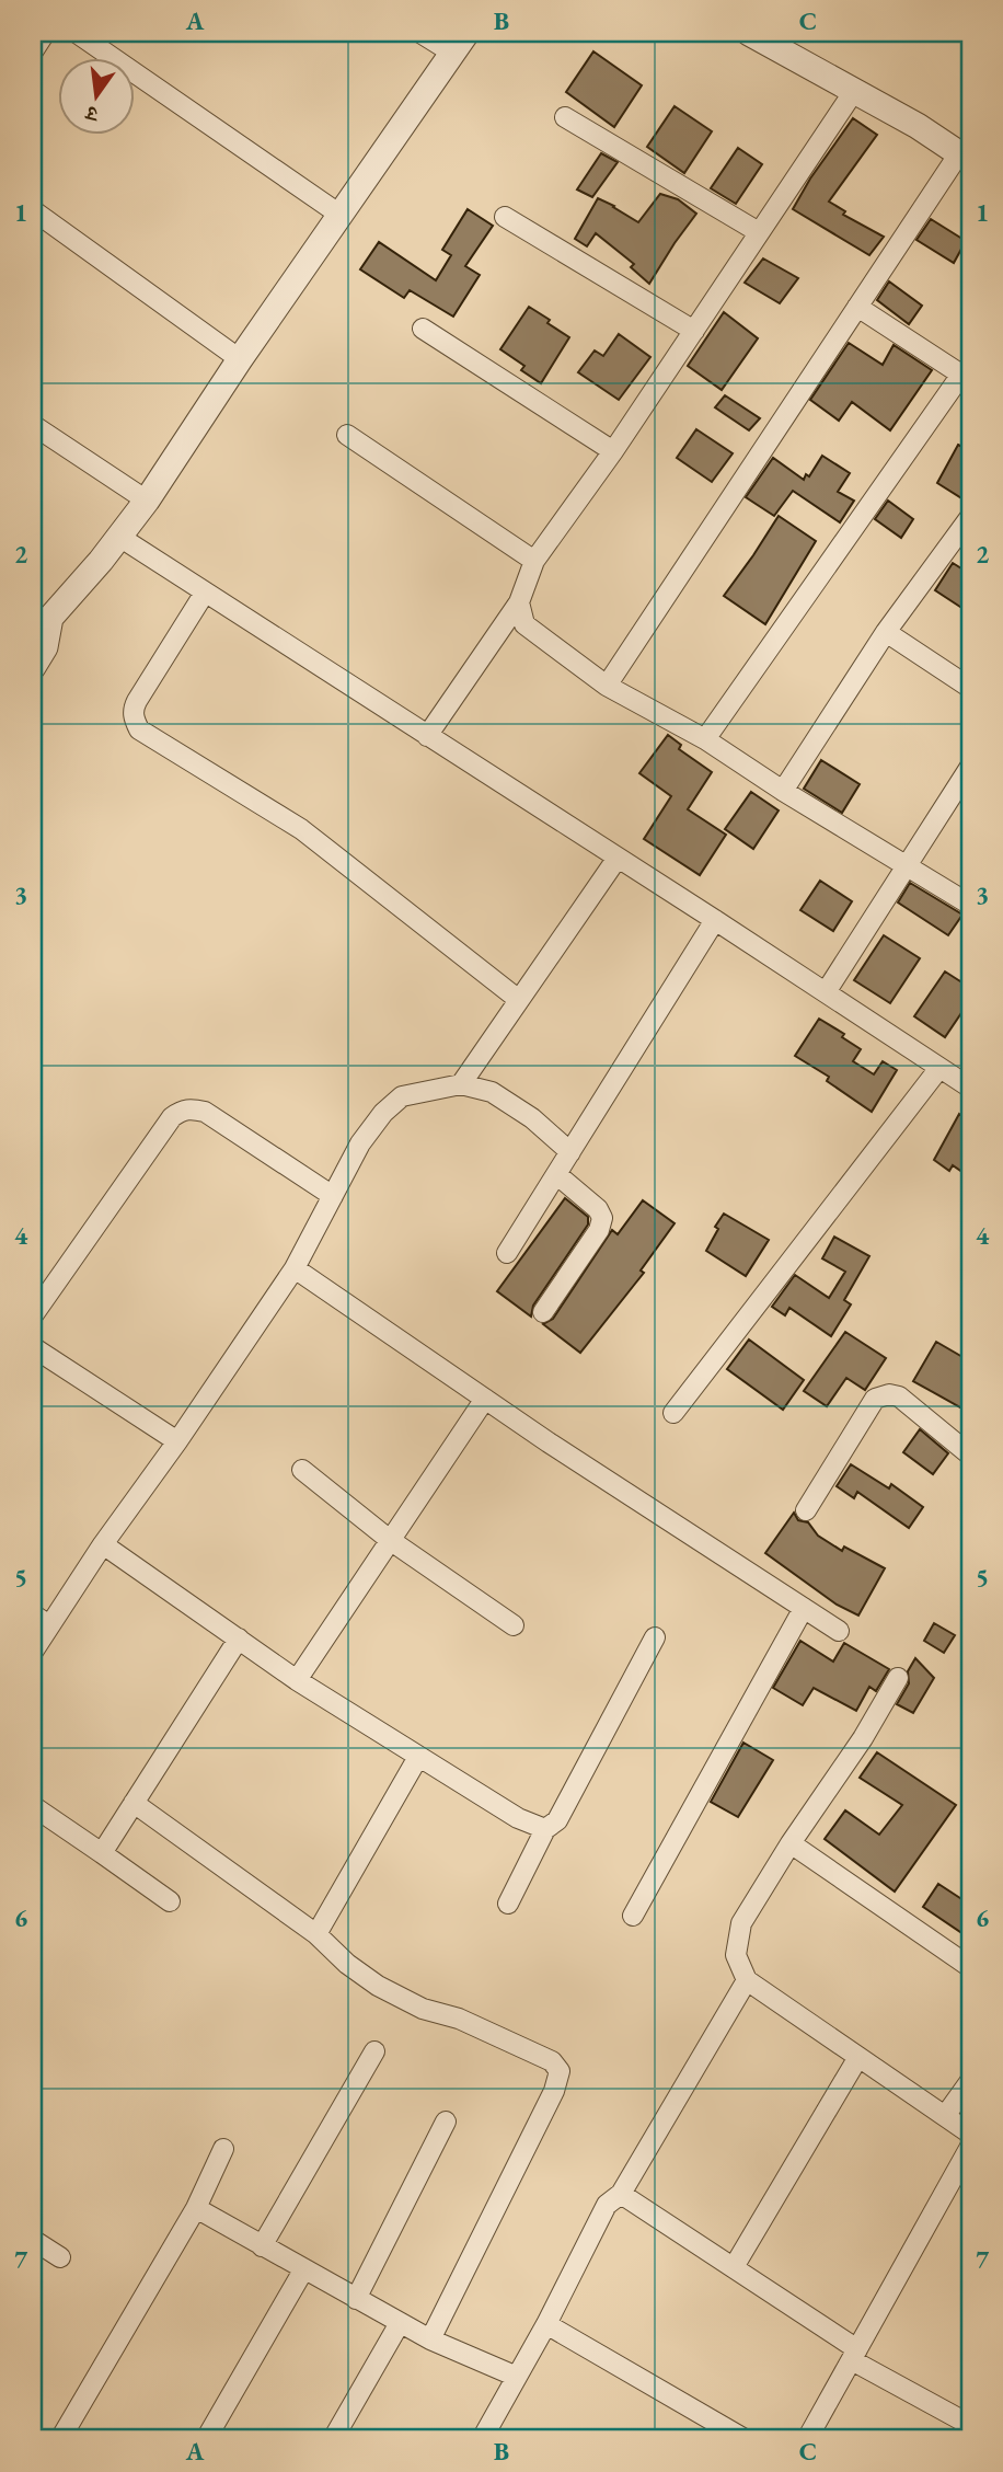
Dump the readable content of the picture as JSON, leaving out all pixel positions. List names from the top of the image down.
{
  "north": "bottom",
  "grid": {
    "columns": ["A", "B", "C"],
    "rows": [
      "1",
      "2",
      "3",
      "4",
      "5",
      "6",
      "7"
    ]
  }
}
